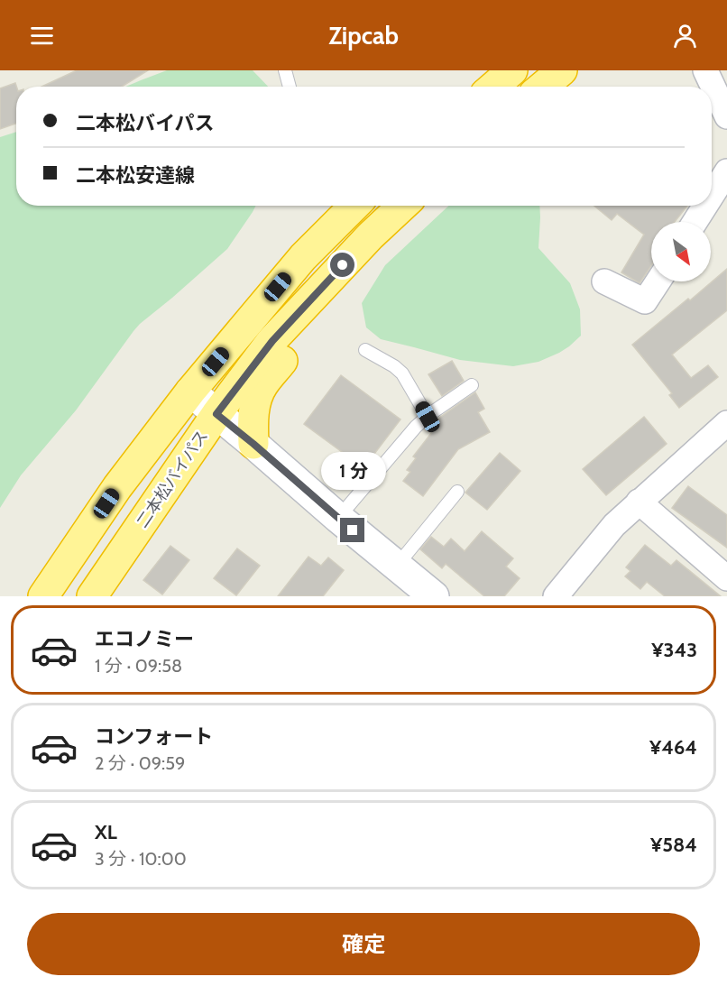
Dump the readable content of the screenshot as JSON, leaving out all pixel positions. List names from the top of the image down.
{
  "streets": {
    "highway": ["二本松バイパス"]
  },
  "north": "bottom right",
  "page": {
    "header": "Zipcab",
    "banner": ["二本松バイパス", "二本松安達線"],
    "bubble": "1 分",
    "list": [
      {
        "name": "エコノミー",
        "note": "1 分 · 09:58",
        "value": "¥343"
      },
      {
        "name": "コンフォート",
        "note": "2 分 · 09:59",
        "value": "¥464"
      },
      {
        "name": "XL",
        "note": "3 分 · 10:00",
        "value": "¥584"
      }
    ],
    "buttons": "確定"
  }
}
